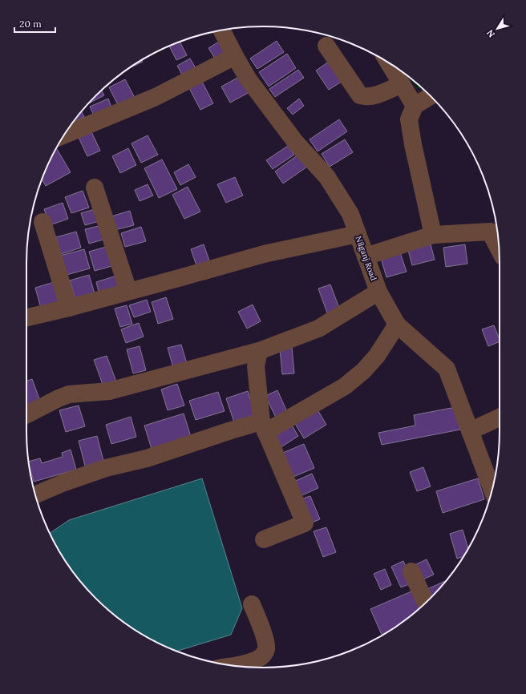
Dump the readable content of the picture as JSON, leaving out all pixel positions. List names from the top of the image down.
{
  "streets": {
    "street": ["Nilganj Road"]
  },
  "scale_bar": "20 m",
  "north": "bottom left"
}
